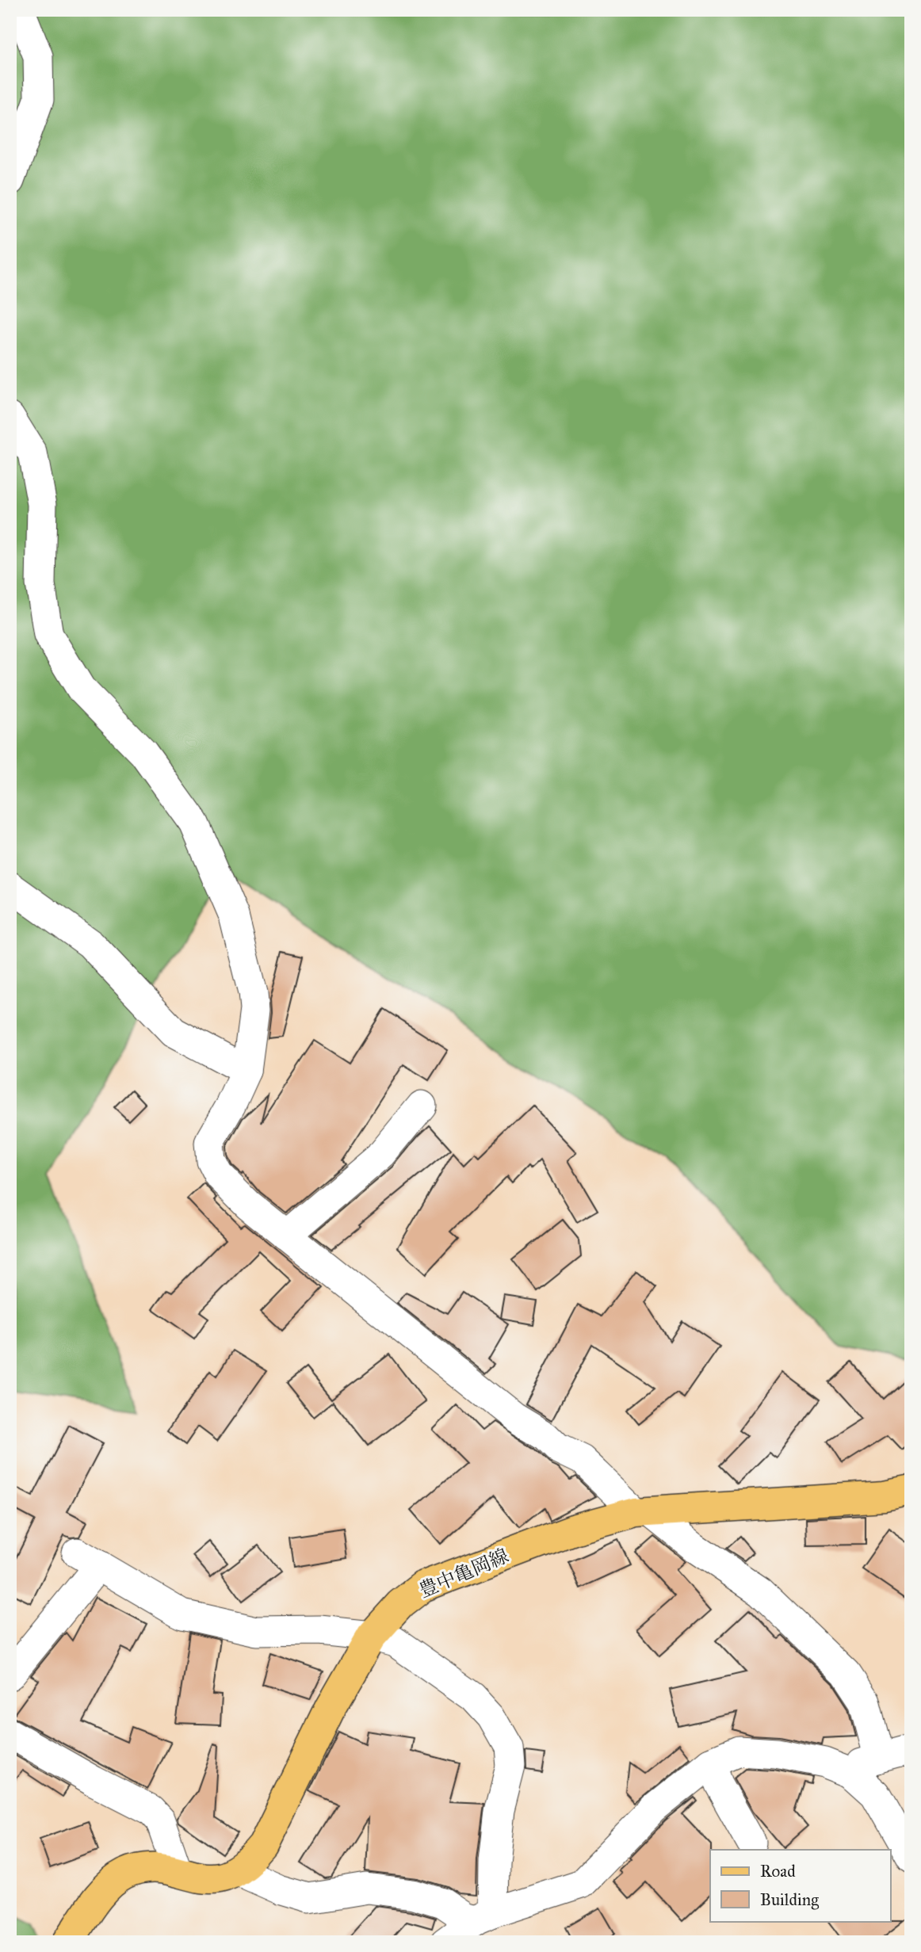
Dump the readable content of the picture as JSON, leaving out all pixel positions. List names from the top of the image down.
{
  "streets": {
    "main road": ["豊中亀岡線"]
  },
  "legend": ["Road", "Building"]
}
